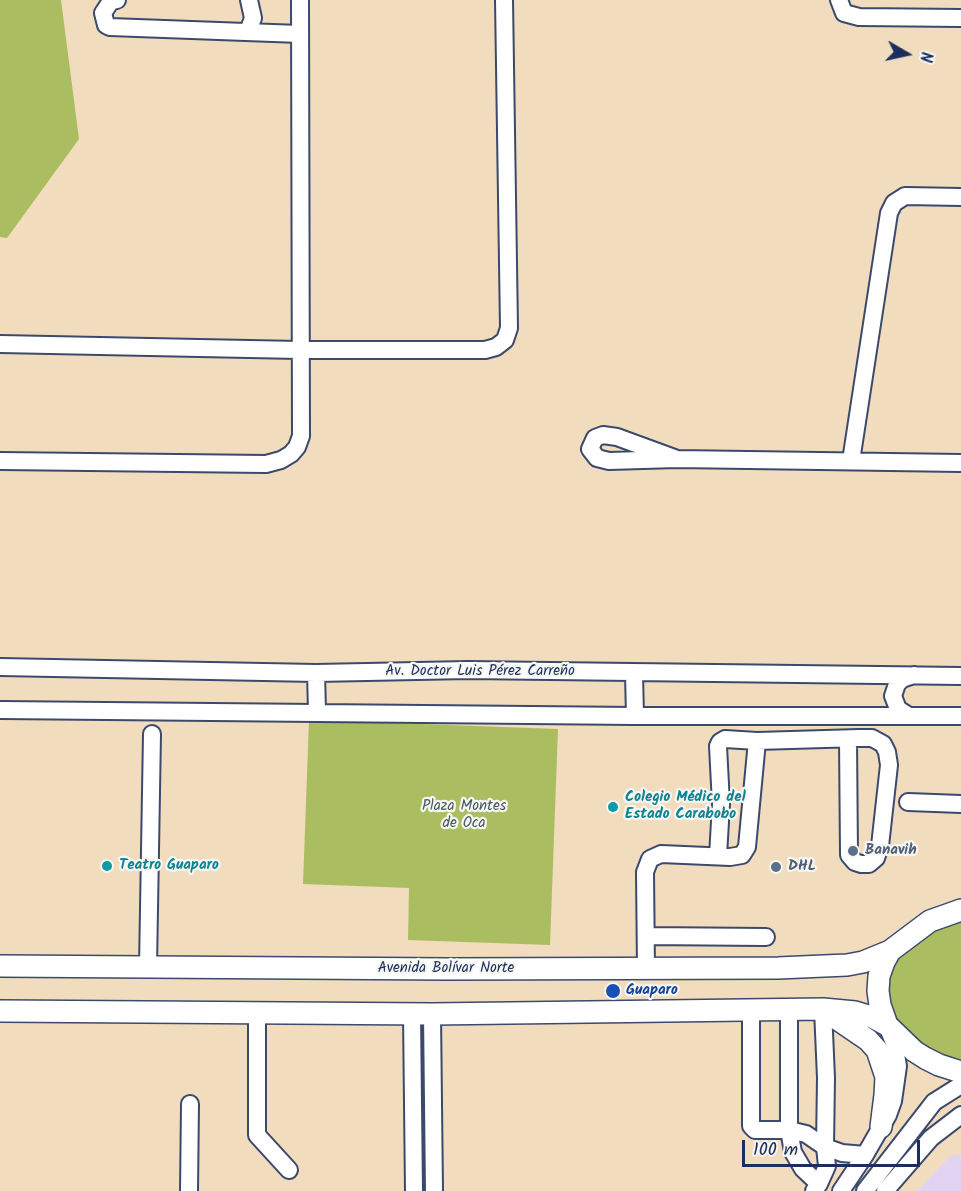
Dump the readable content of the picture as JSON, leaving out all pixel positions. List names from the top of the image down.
{
  "streets": {
    "main road": ["Avenida Bolívar Norte"],
    "street": ["Av. Doctor Luis Pérez Carreño"]
  },
  "parks": ["Plaza Montes de Oca"],
  "places": [
    "Colegio Médico del Estado Carabobo",
    "Banavih",
    "Teatro Guaparo",
    "DHL",
    "Guaparo"
  ],
  "scale_bar": "100 m",
  "north": "right"
}
